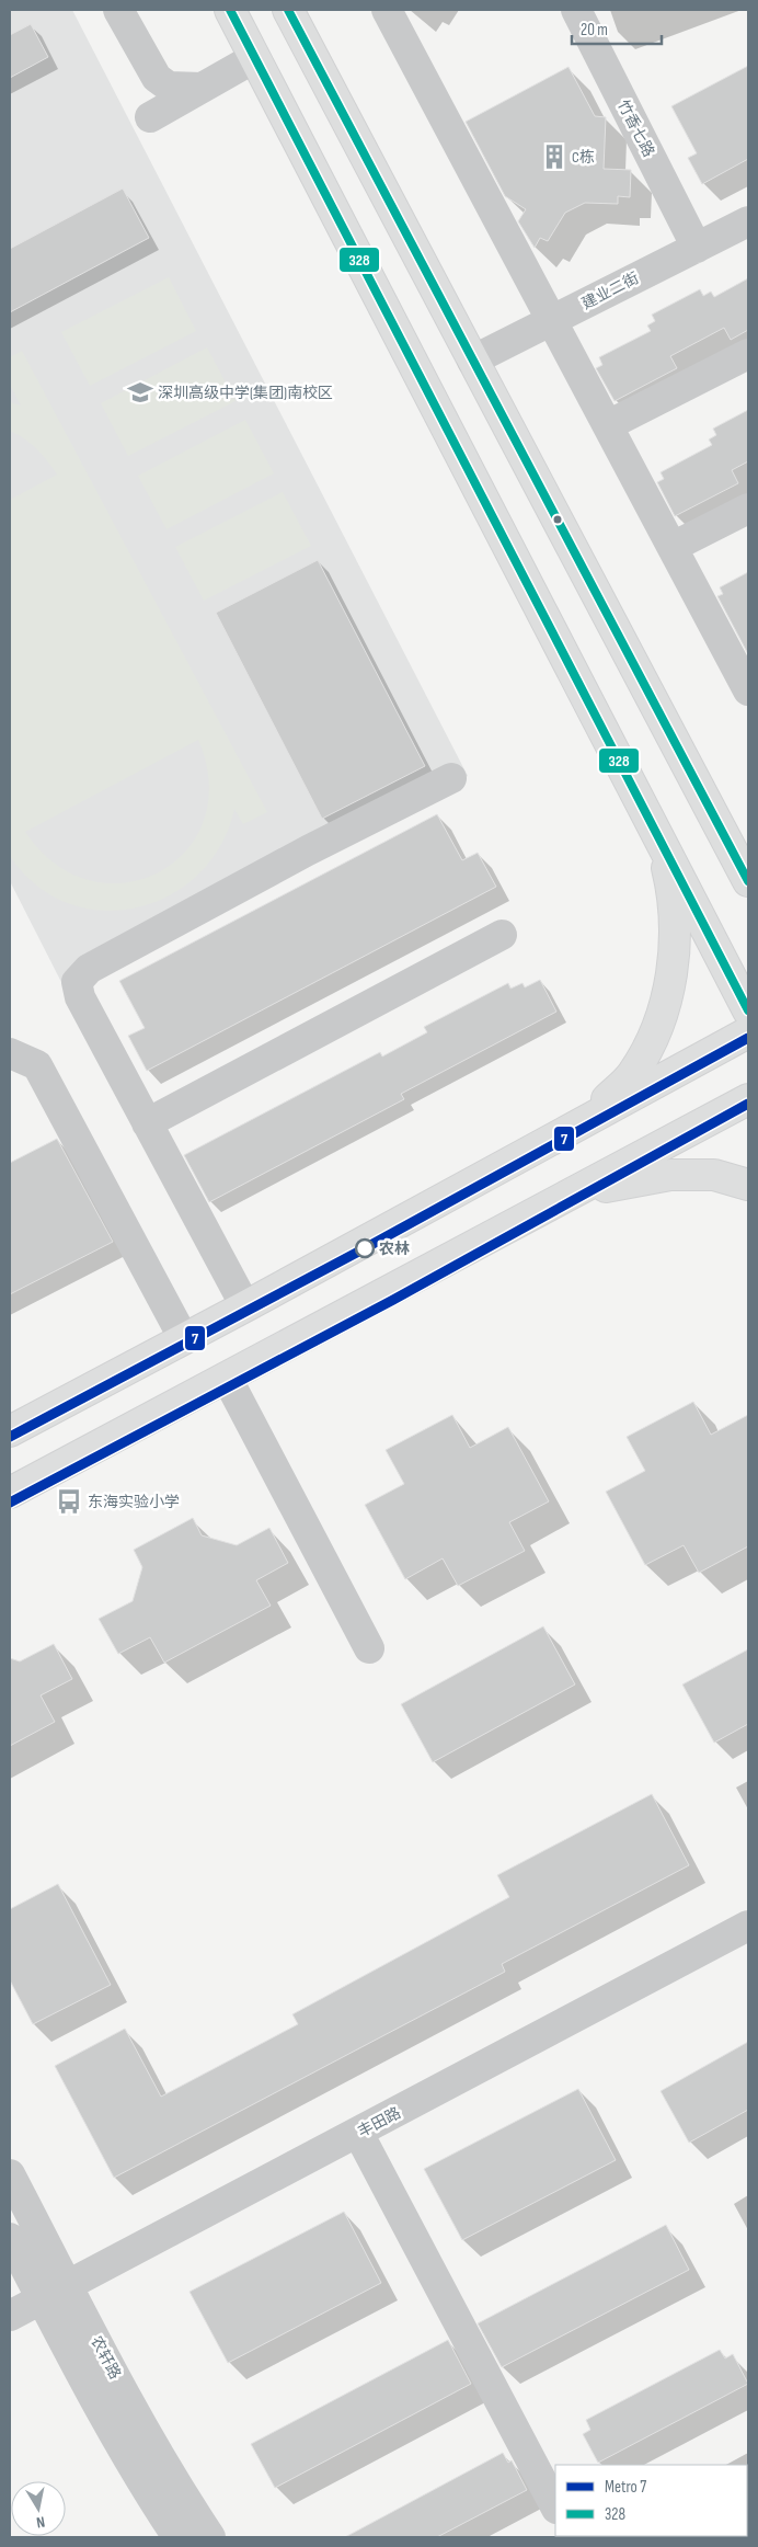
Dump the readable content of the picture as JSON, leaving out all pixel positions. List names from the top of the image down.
{
  "streets": {
    "street": [
      "竹香七路",
      "建业二街",
      "丰田路",
      "农轩路"
    ]
  },
  "crossings": [
    ["竹香七路", "建业二街"],
    ["丰田路", "农轩路"]
  ],
  "places": {
    "building": ["C栋"],
    "school or university": ["深圳高级中学(集团)南校区"],
    "other": ["农林"],
    "bus stop": ["东海实验小学"]
  },
  "lines": ["transit line 328", "metro line 7"],
  "legend": ["Metro 7", "328"],
  "scale_bar": "20 m",
  "north": "bottom"
}
